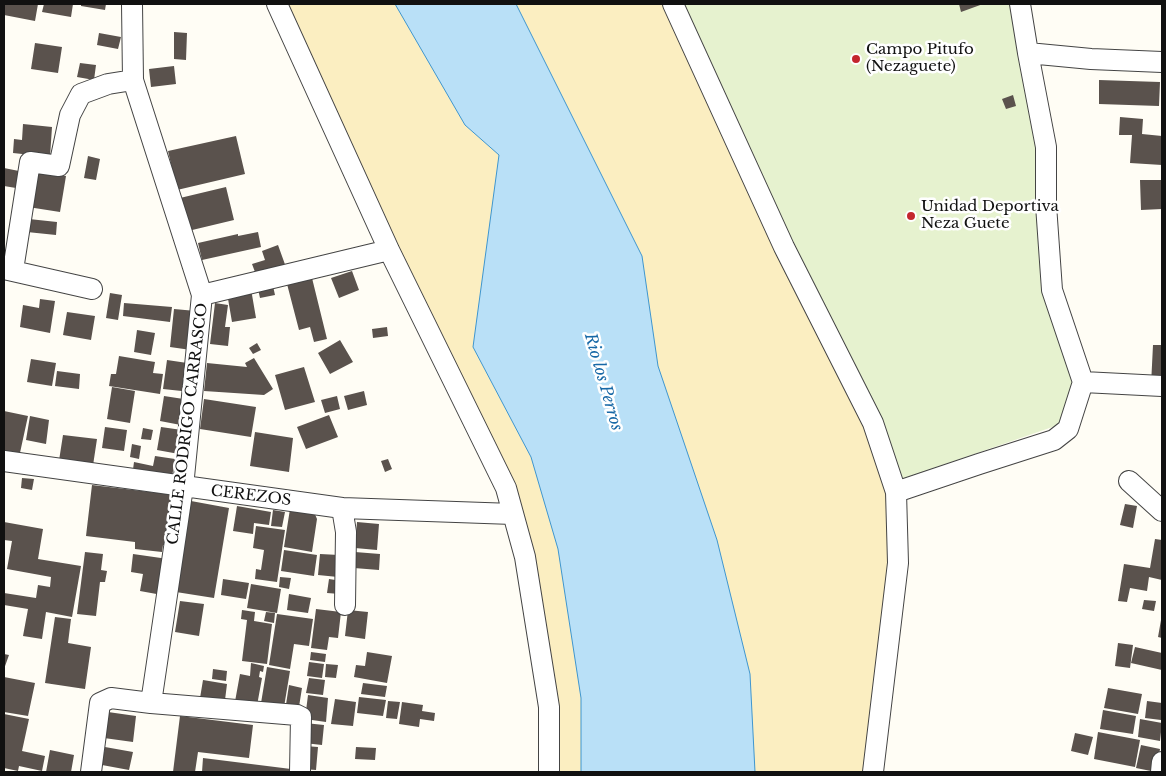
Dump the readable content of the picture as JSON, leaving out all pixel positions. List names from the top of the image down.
{
  "streets": {
    "street": ["CALLE RODRIGO CARRASCO", "CEREZOS"]
  },
  "crossings": [
    ["CALLE RODRIGO CARRASCO", "CEREZOS"]
  ],
  "water": ["Rio los Perros"],
  "places": ["Campo Pitufo (Nezaguete)", "Unidad Deportiva Neza Guete"]
}
